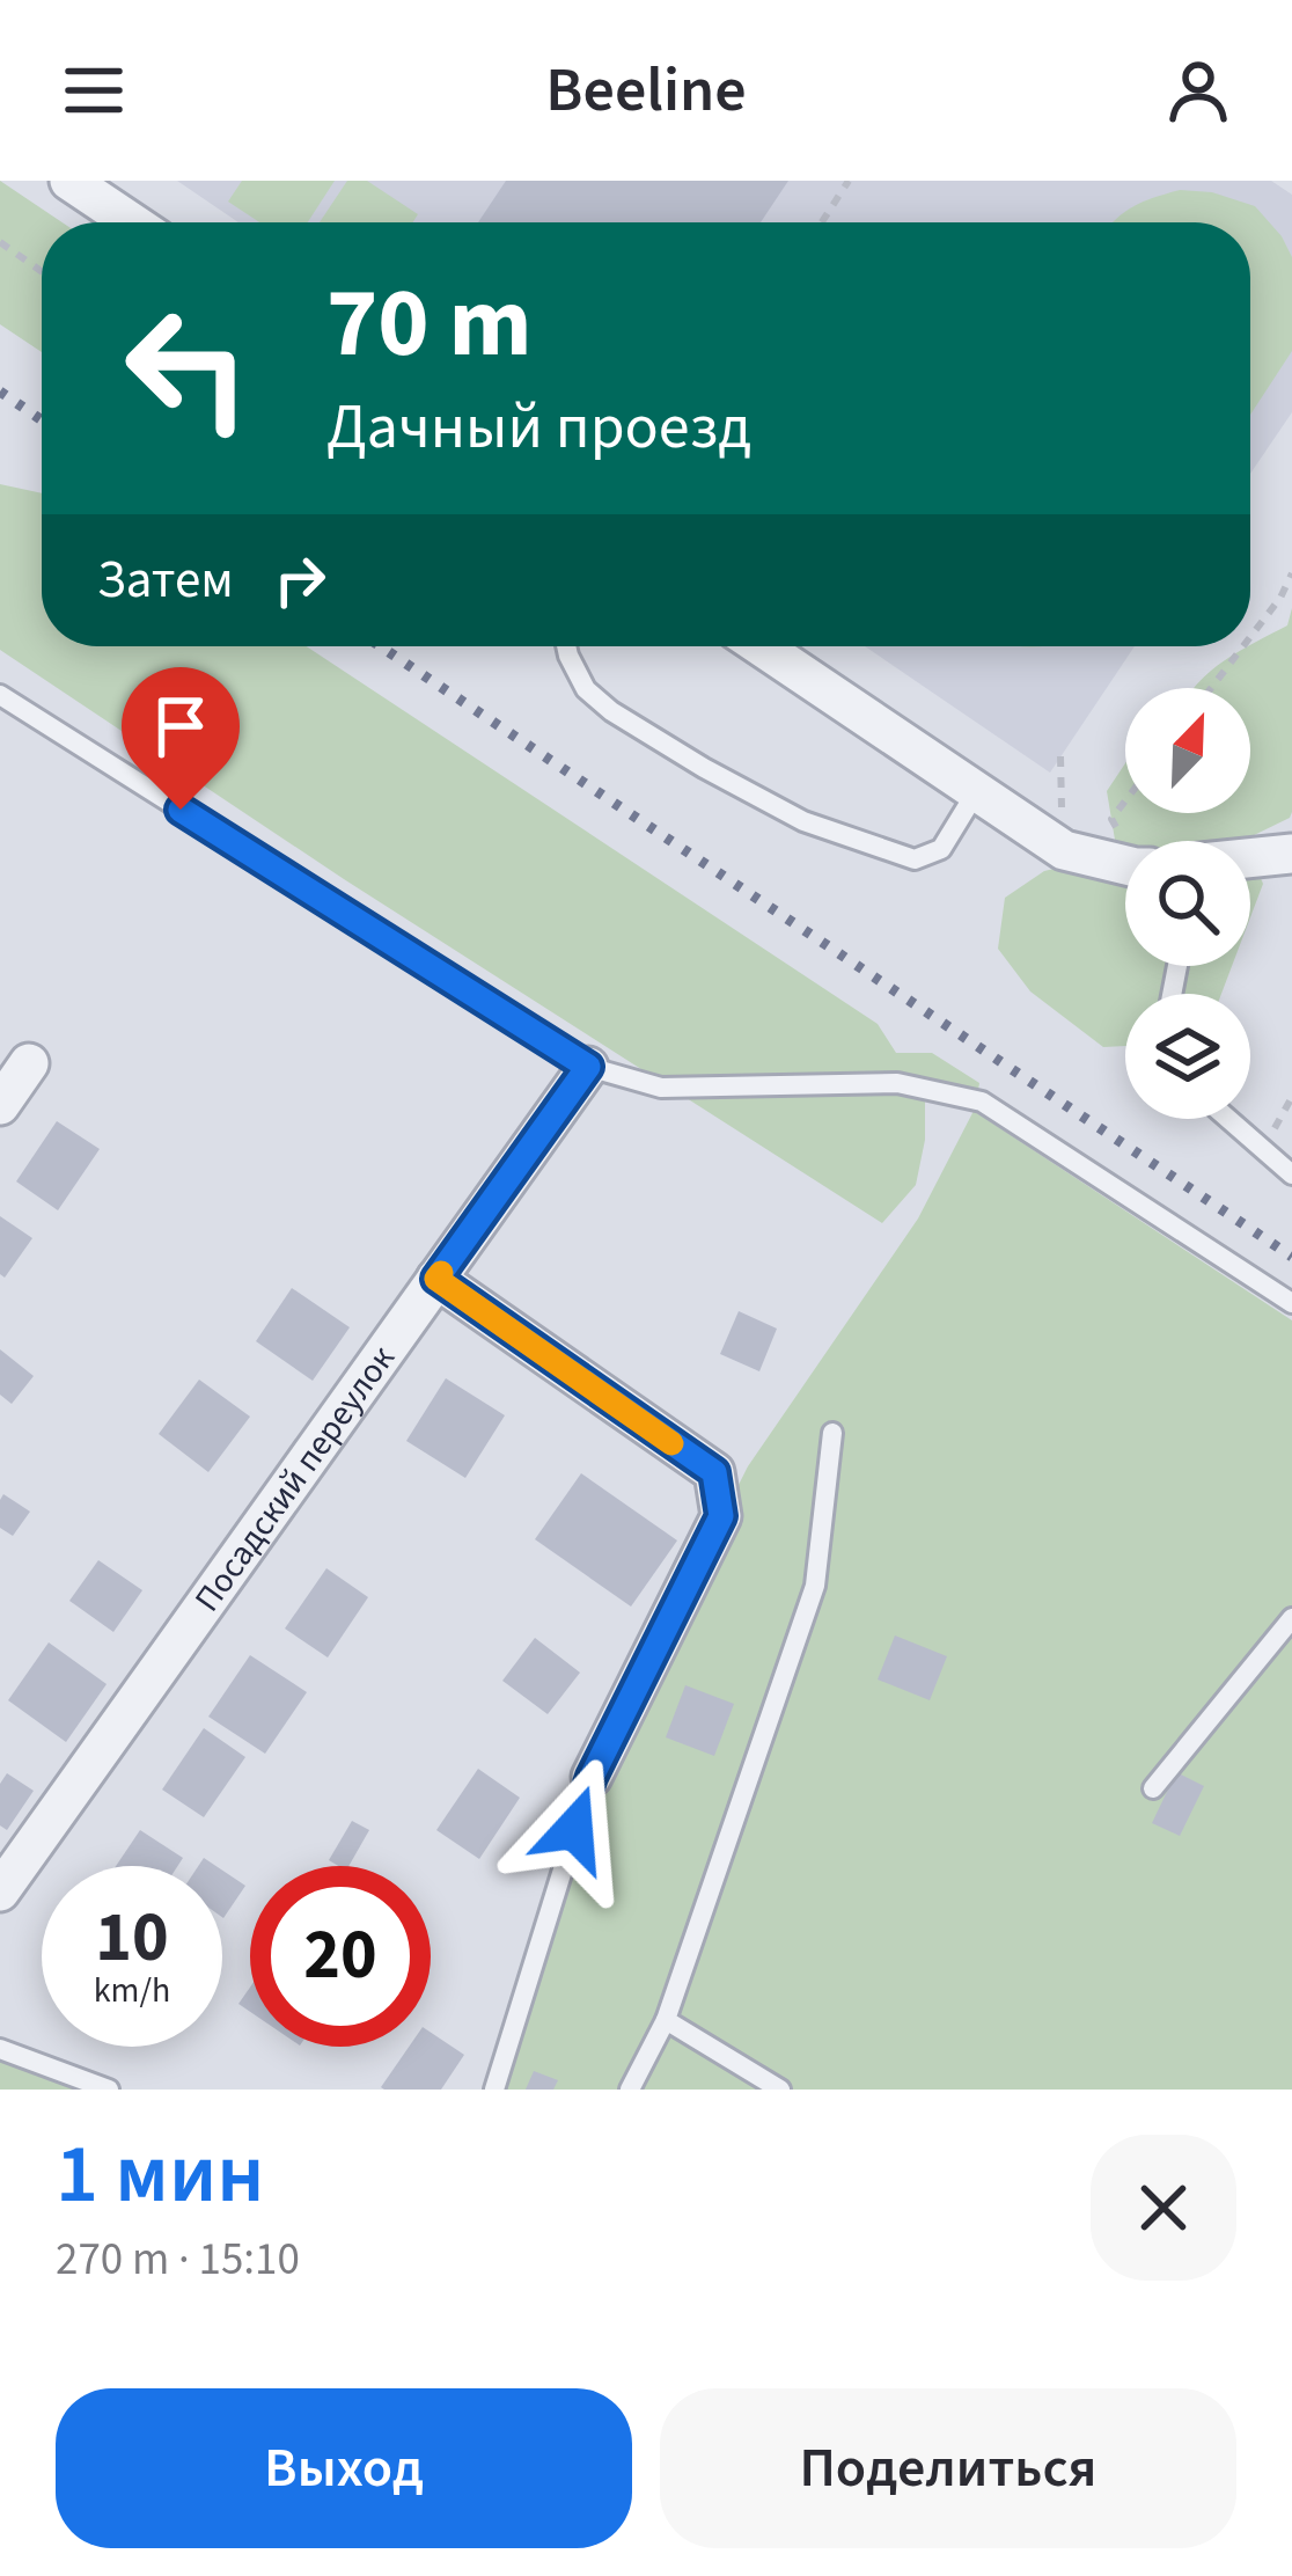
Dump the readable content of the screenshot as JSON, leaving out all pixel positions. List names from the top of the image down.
{
  "streets": {
    "street": ["Посадский переулок"]
  },
  "north": "top right",
  "page": {
    "header": "Beeline",
    "turn": ["70 m", "Дачный проезд"],
    "then": "Затем",
    "speed": "10 km/h",
    "limit": "20",
    "heading": ["1 мин", "270 m · 15:10"],
    "buttons": ["Выход", "Поделиться"]
  }
}
